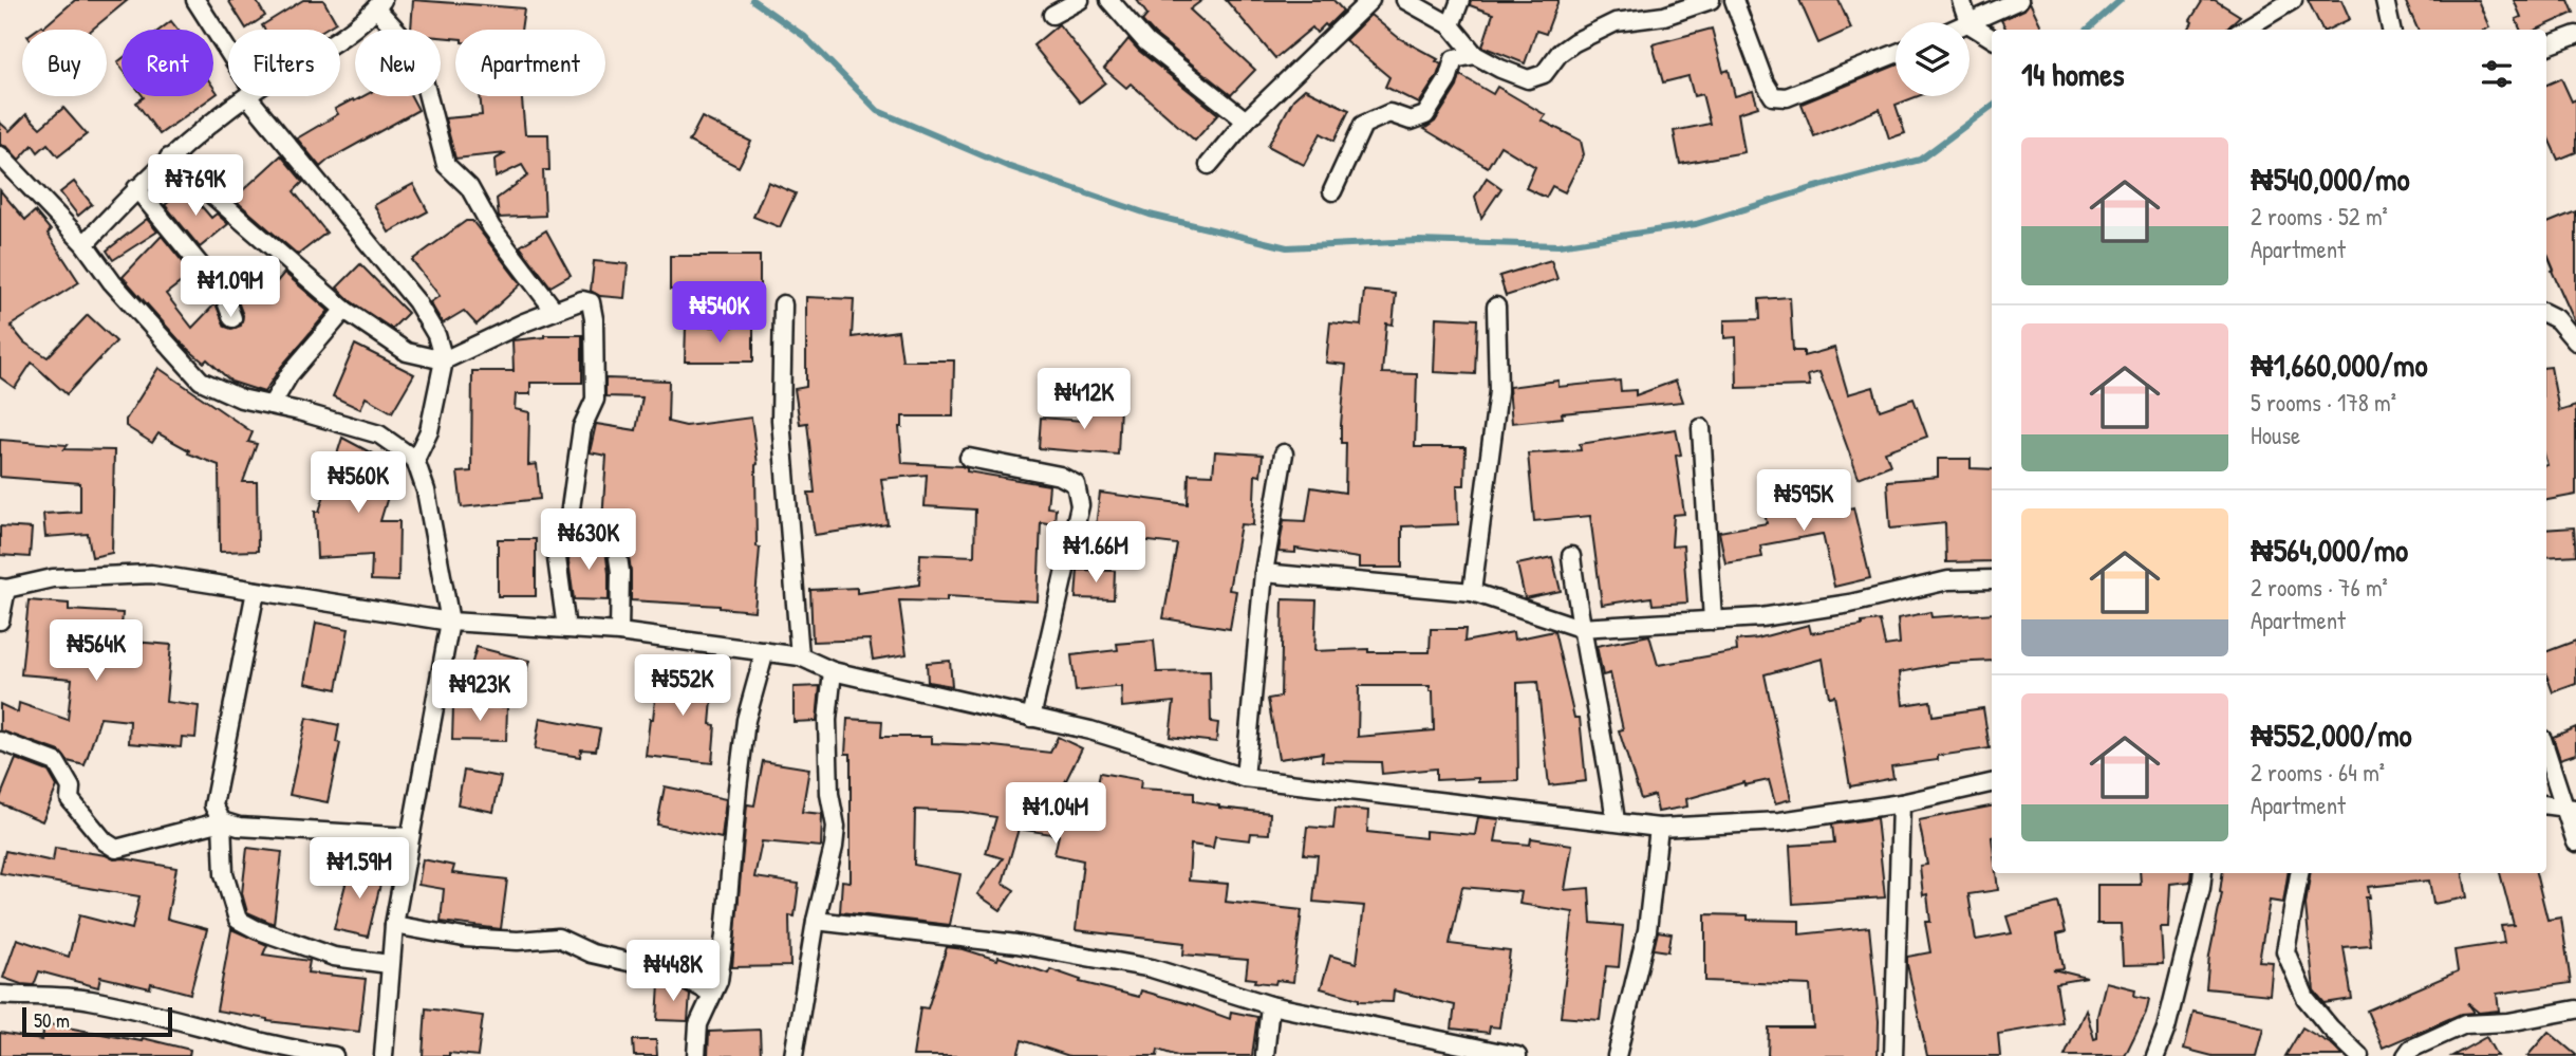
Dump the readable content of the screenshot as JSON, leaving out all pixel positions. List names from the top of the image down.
{
  "scale_bar": "50 m",
  "page": {
    "chip": [
      "Buy",
      "Rent",
      "Filters",
      "New",
      "Apartment"
    ],
    "heading": "14 homes",
    "list": [
      {
        "name": "₦540,000/mo",
        "note": "2 rooms · 52 m² · Apartment"
      },
      {
        "name": "₦1,660,000/mo",
        "note": "5 rooms · 178 m² · House"
      },
      {
        "name": "₦564,000/mo",
        "note": "2 rooms · 76 m² · Apartment"
      },
      {
        "name": "₦552,000/mo",
        "note": "2 rooms · 64 m² · Apartment"
      }
    ],
    "price": [
      "₦769K",
      "₦1.09M",
      "₦540K",
      "₦412K",
      "₦560K",
      "₦595K",
      "₦630K",
      "₦1.66M",
      "₦564K",
      "₦552K",
      "₦923K",
      "₦1.04M",
      "₦1.59M",
      "₦448K"
    ],
    "scale": "50 m"
  }
}
